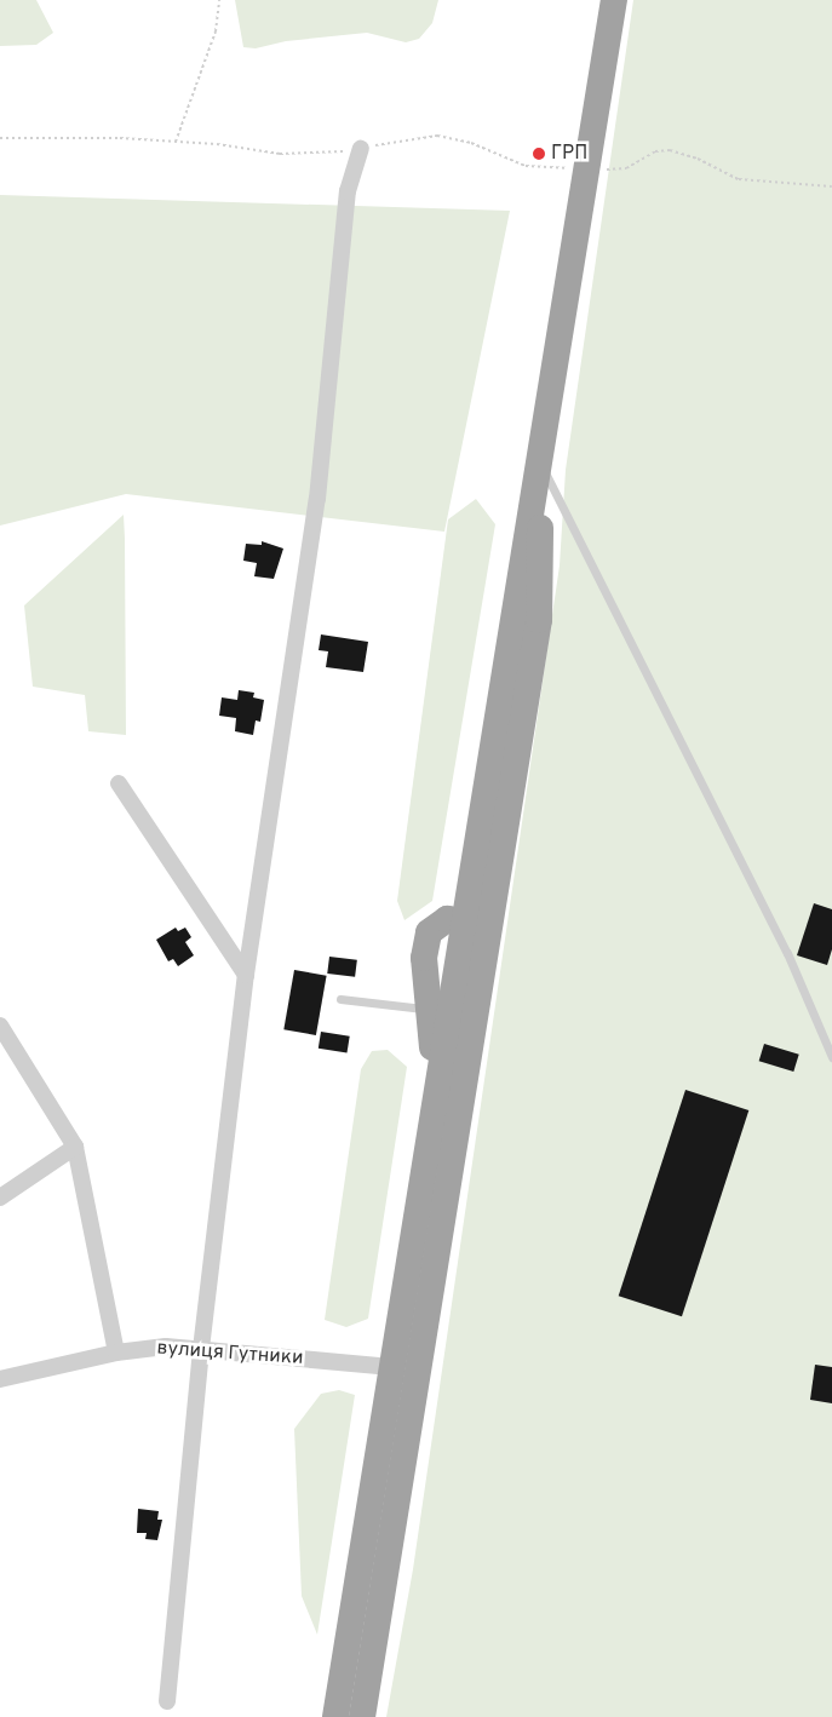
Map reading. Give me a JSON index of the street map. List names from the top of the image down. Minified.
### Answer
{"streets":{"street":["вулиця Гутники"]},"places":["ГРП"]}
